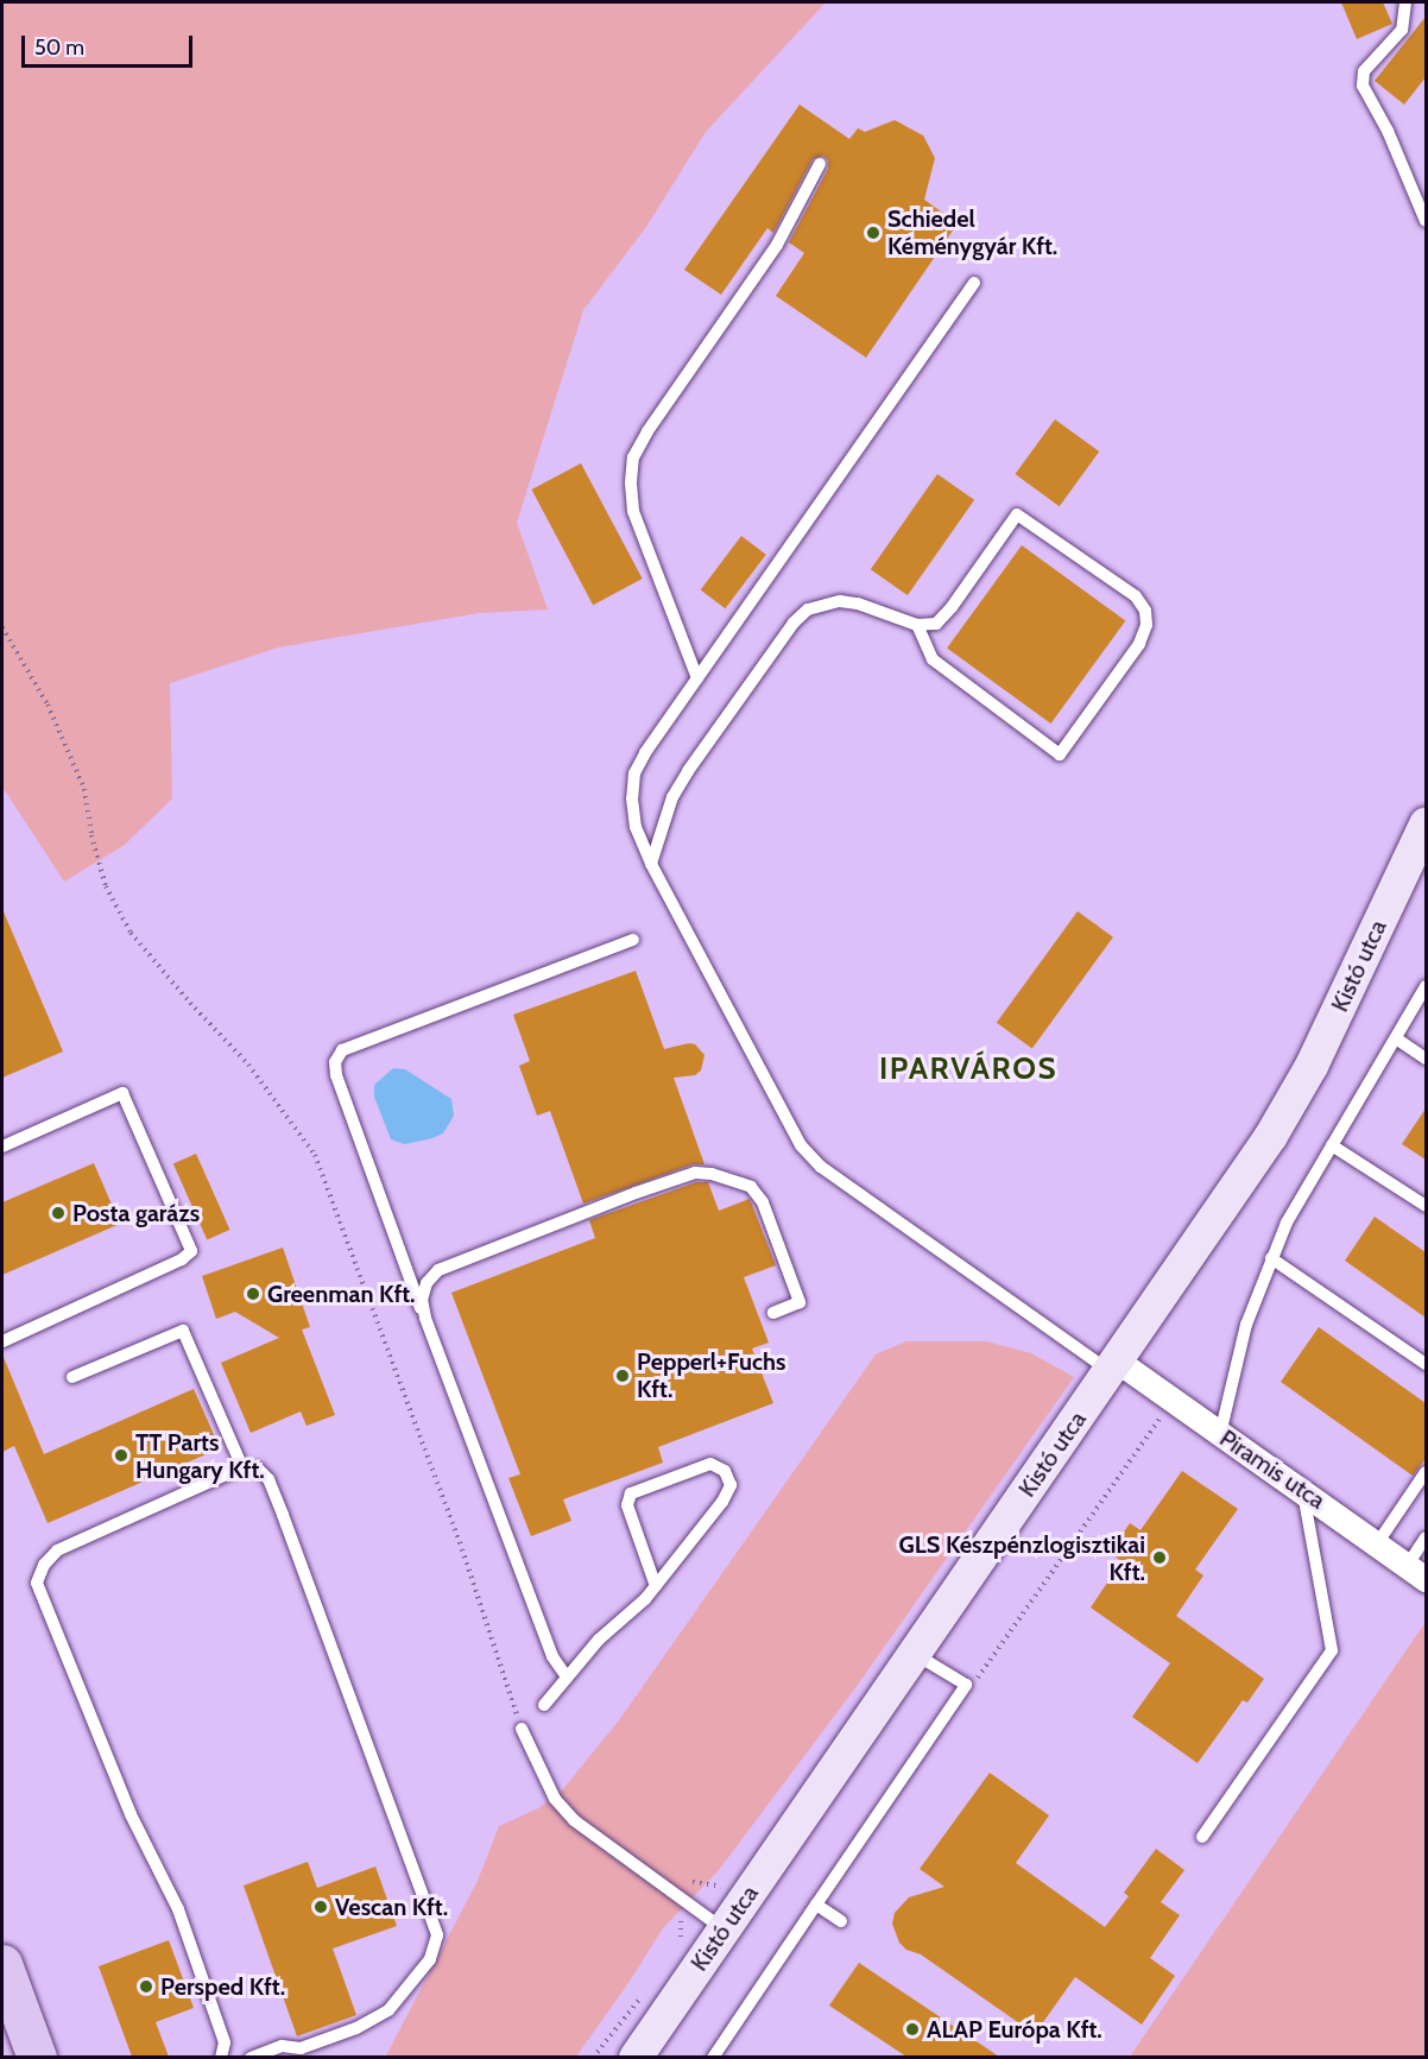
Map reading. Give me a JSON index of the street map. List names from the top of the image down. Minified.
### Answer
{"streets":{"street":["Kistó utca","Piramis utca"]},"crossings":[["Kistó utca","Piramis utca"]],"districts":["IPARVÁROS"],"places":["Schiedel Kéménygyár Kft.","Posta garázs","Greenman Kft.","Pepperl+Fuchs Kft.","TT Parts Hungary Kft.","GLS Készpénzlogisztikai Kft.","Vescan Kft.","Persped Kft.","ALAP Európa Kft."],"scale_bar":"50 m"}
